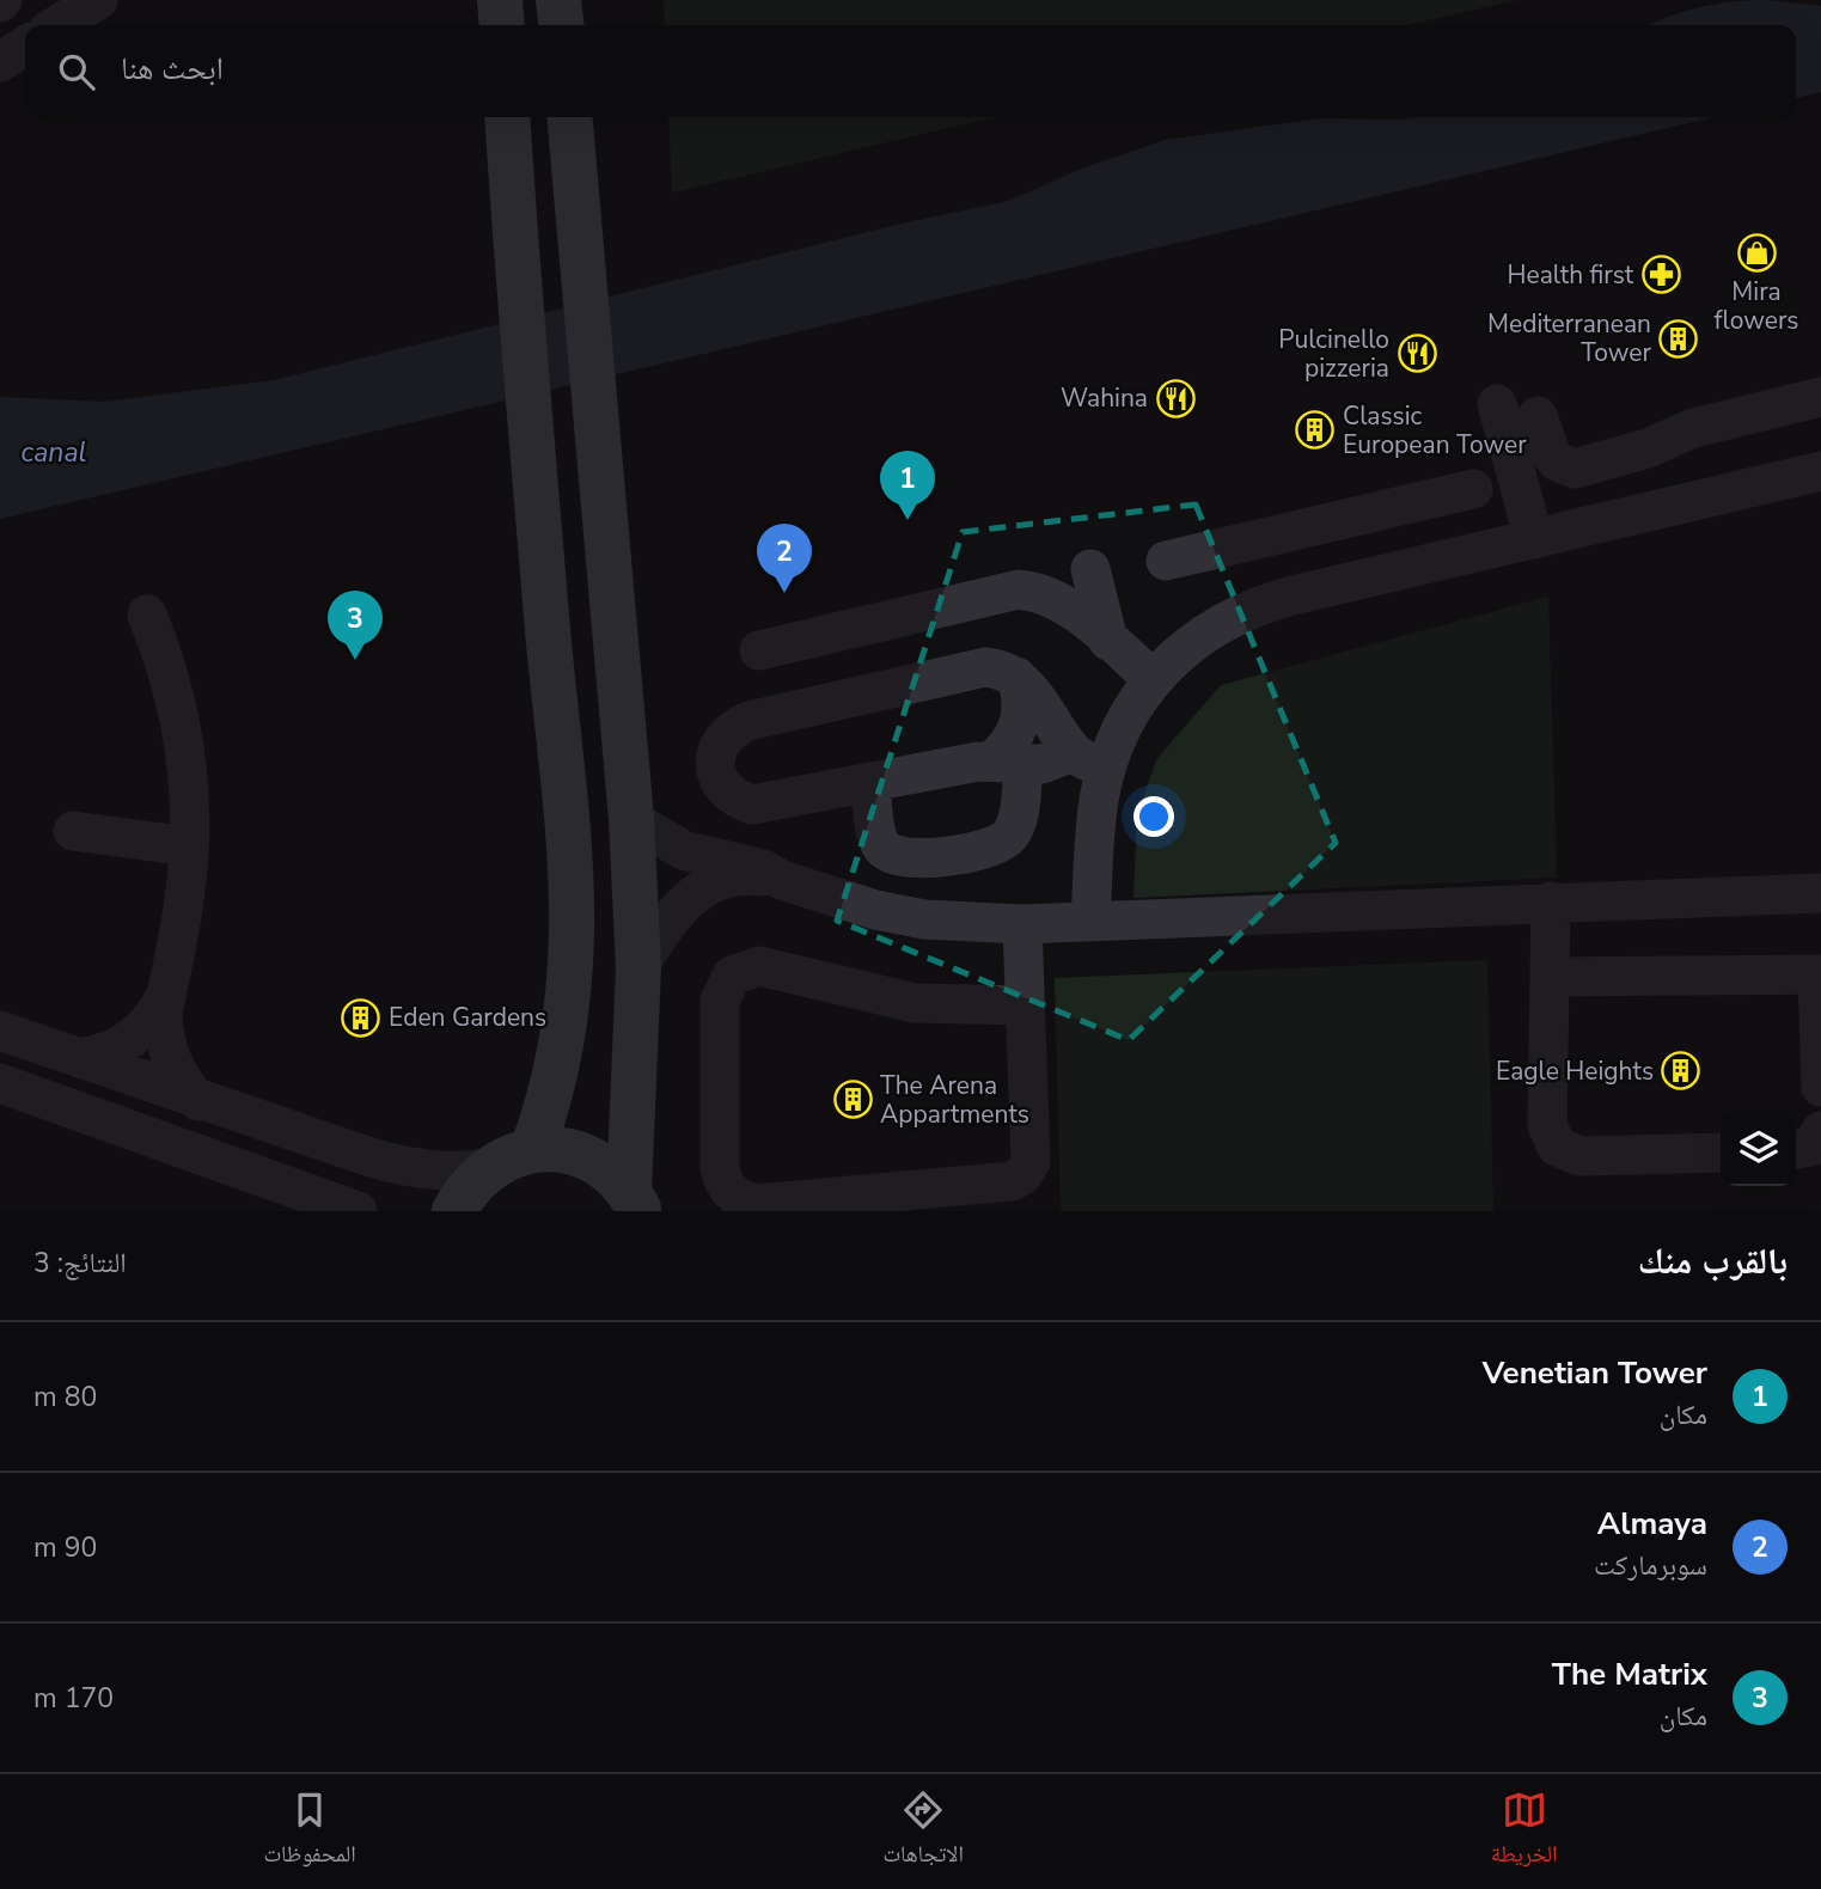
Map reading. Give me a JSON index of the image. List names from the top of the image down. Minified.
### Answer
{"water":["canal"],"places":{"shop":["Mira flowers"],"pharmacy":["Health first"],"building":["Mediterranean Tower","Classic European Tower","Eden Gardens","Eagle Heights","The Arena Appartments"],"restaurant":["Pulcinello pizzeria","Wahina"]},"page":{"search":"ابحث هنا","pins":["1","2","3"],"heading":["بالقرب منك","النتائج: 3"],"list":[{"mark":"1","name":"Venetian Tower","note":"مكان","value":"80 m"},{"mark":"2","name":"Almaya","note":"سوبرماركت","value":"90 m"},{"mark":"3","name":"The Matrix","note":"مكان","value":"170 m"}],"nav":["الخريطة","الاتجاهات","المحفوظات"]}}
